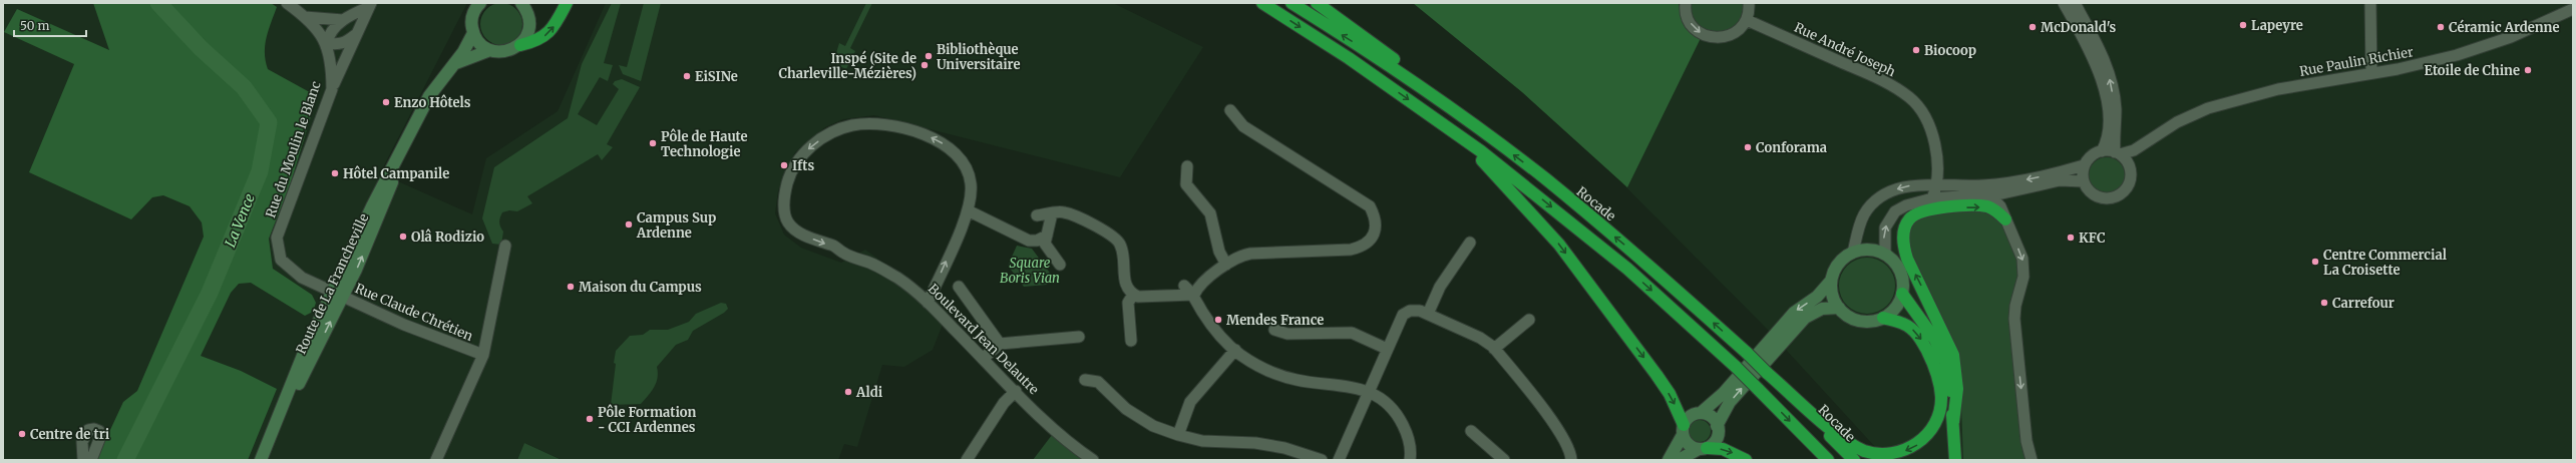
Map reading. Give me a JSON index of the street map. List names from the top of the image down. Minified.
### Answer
{"streets":{"highway":["Rocade"],"street":["Rue André Joseph","Rue Paulin Richier","Rue du Moulin le Blanc","Route de La Francheville","Rue Claude Chrétien","Boulevard Jean Delautre"]},"crossings":[["Rue du Moulin le Blanc","Route de La Francheville"],["Rue du Moulin le Blanc","Rue Claude Chrétien"],["Route de La Francheville","Rue Claude Chrétien"]],"water":["La Vence"],"parks":["Square Boris Vian"],"places":["Lapeyre","McDonald's","Céramic Ardenne","Biocoop","Bibliothèque Universitaire","Inspé (Site de Charleville-Mézières)","Etoile de Chine","EiSINe","Enzo Hôtels","Pôle de Haute Technologie","Conforama","Ifts","Hôtel Campanile","Campus Sup Ardenne","Olâ Rodizio","KFC","Centre Commercial La Croisette","Maison du Campus","Carrefour","Mendes France","Aldi","Pôle Formation - CCI Ardennes","Centre de tri"],"scale_bar":"50 m"}
